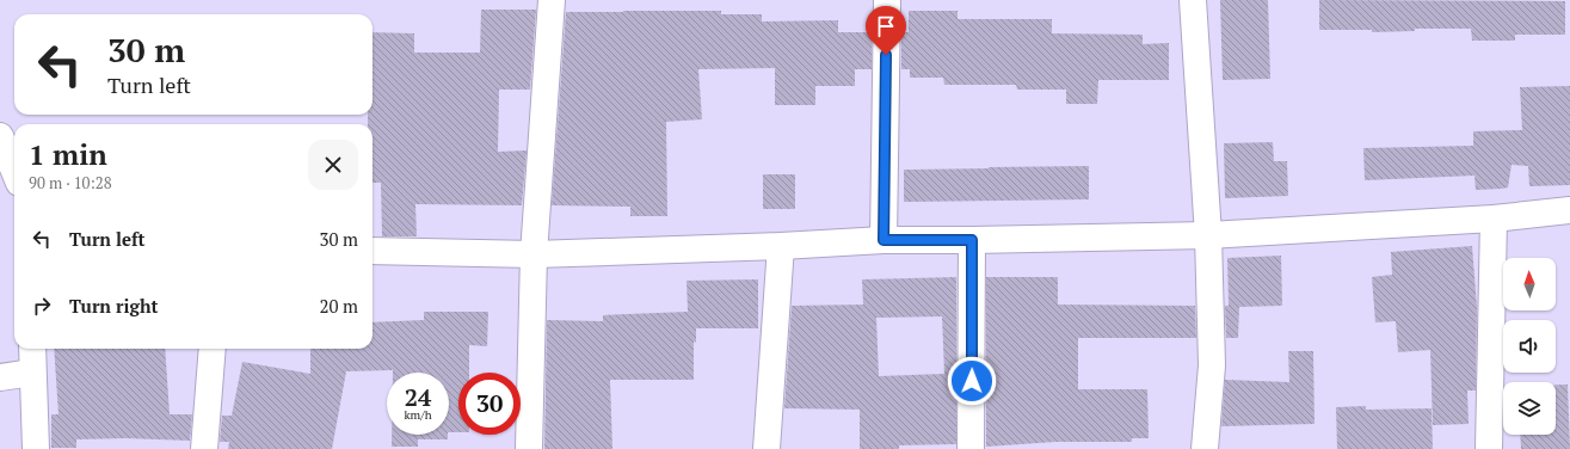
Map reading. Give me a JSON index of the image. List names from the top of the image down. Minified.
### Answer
{"north":"top","page":{"turn":["30 m","Turn left"],"heading":["1 min","90 m · 10:28"],"list":[{"name":"Turn left","value":"30 m"},{"name":"Turn right","value":"20 m"}],"speed":"24 km/h","limit":"30"}}
